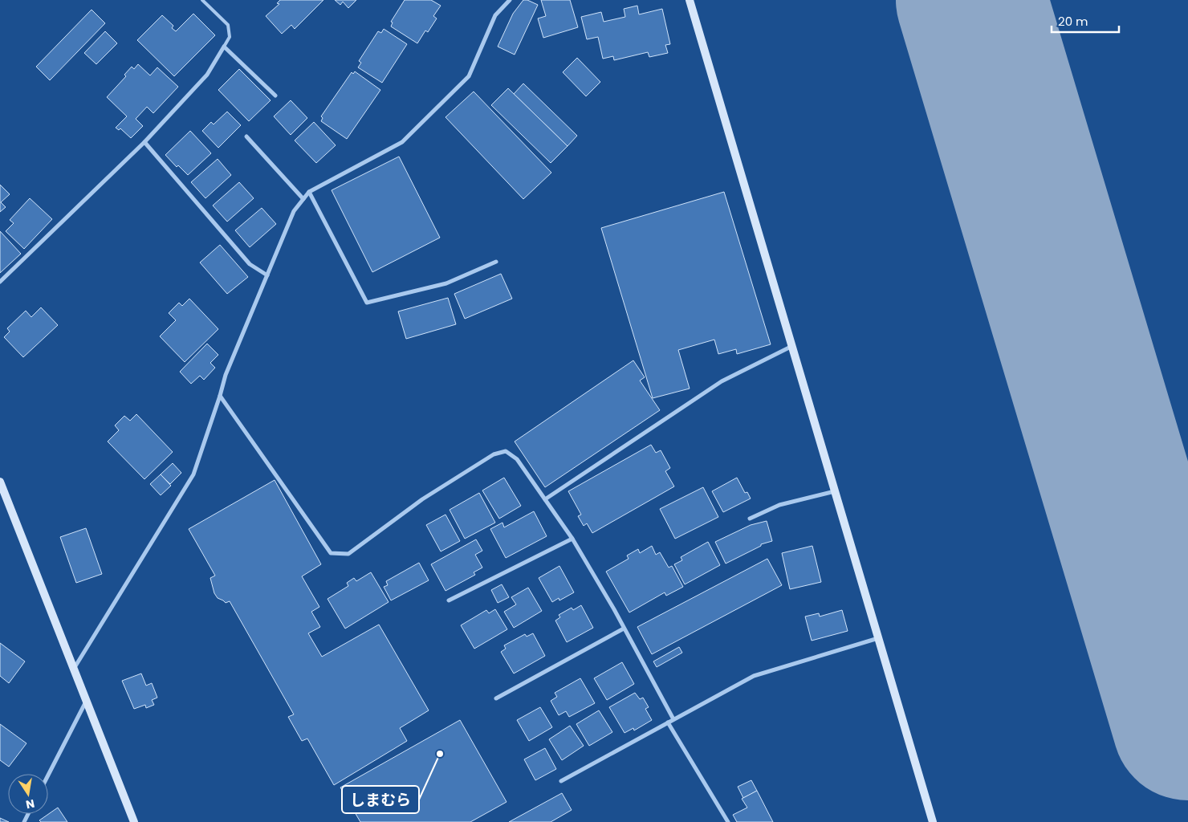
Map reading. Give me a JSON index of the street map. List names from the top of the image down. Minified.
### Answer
{"places":["しまむら"],"scale_bar":"20 m","north":"bottom"}
